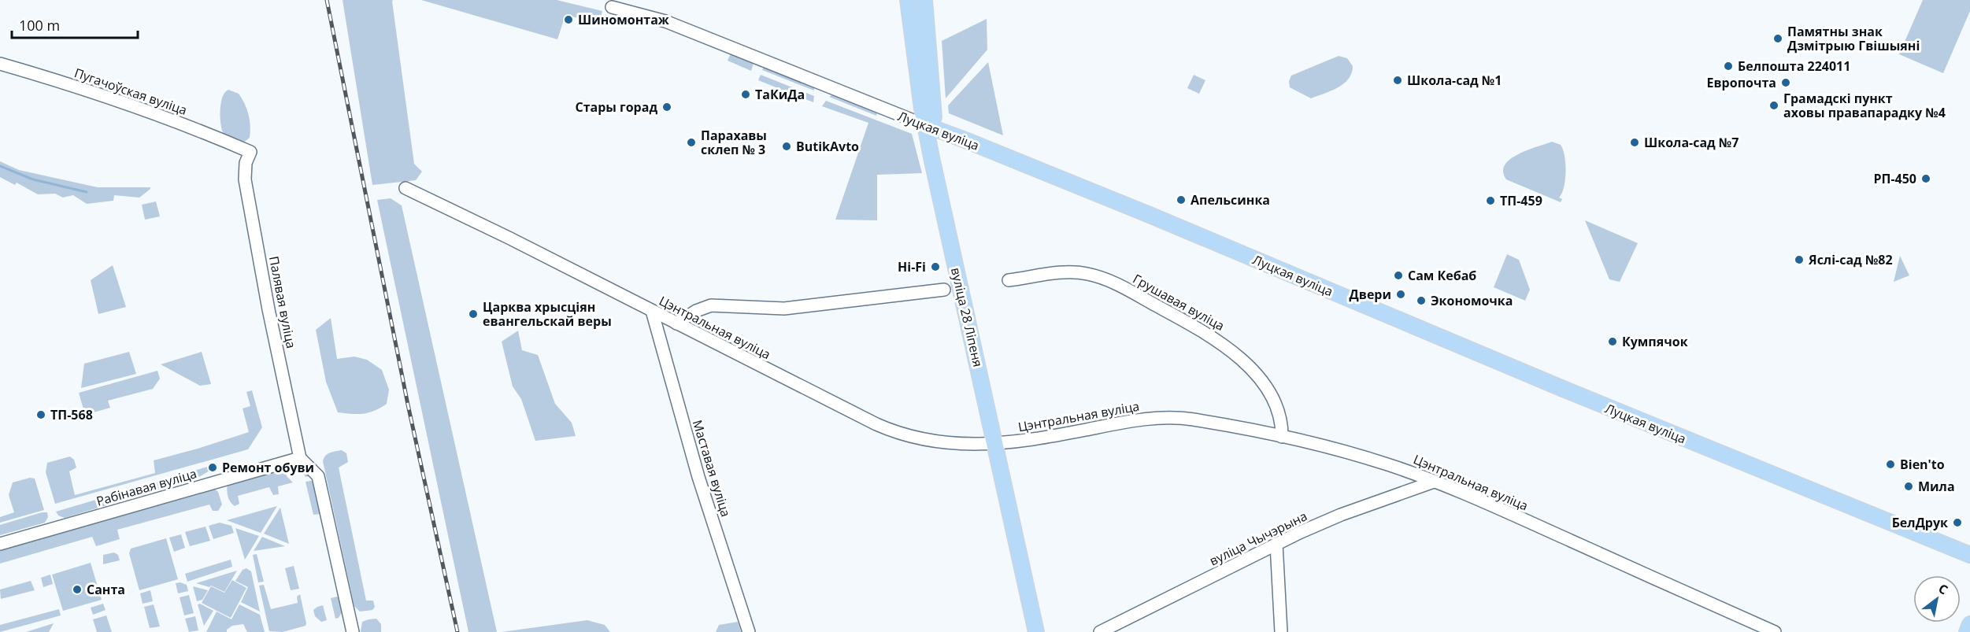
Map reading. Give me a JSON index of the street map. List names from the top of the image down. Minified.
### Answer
{"streets":{"main road":["Луцкая вуліца","вуліца 28 Ліпеня"],"street":["Пугачоўская вуліца","Палявая вуліца","Грушавая вуліца","Цэнтральная вуліца","Маставая вуліца","Рабінавая вуліца","вуліца Чычэрына"]},"crossings":[["Пугачоўская вуліца","Палявая вуліца"],["Луцкая вуліца","вуліца 28 Ліпеня"],["Палявая вуліца","Рабінавая вуліца"],["Грушавая вуліца","Цэнтральная вуліца"],["вуліца 28 Ліпеня","Цэнтральная вуліца"],["Цэнтральная вуліца","Маставая вуліца"],["Цэнтральная вуліца","вуліца Чычэрына"]],"places":["Шиномонтаж","Памятны знак Дзмітрыю Гвішыяні","Белпошта 224011","Школа-сад №1","Европочта","ТаКиДа","Грамадскі пункт аховы правапарадку №4","Стары горад","Парахавы склеп № 3","Школа-сад №7","ButikAvto","РП-450","Апельсинка","ТП-459","Яслі-сад №82","Hi-Fi","Сам Кебаб","Двери","Экономочка","Царква хрысціян евангельскай веры","Кумпячок","ТП-568","Bien'to","Ремонт обуви","Мила","БелДрук","Санта"],"scale_bar":"100 m","north":"top right"}
